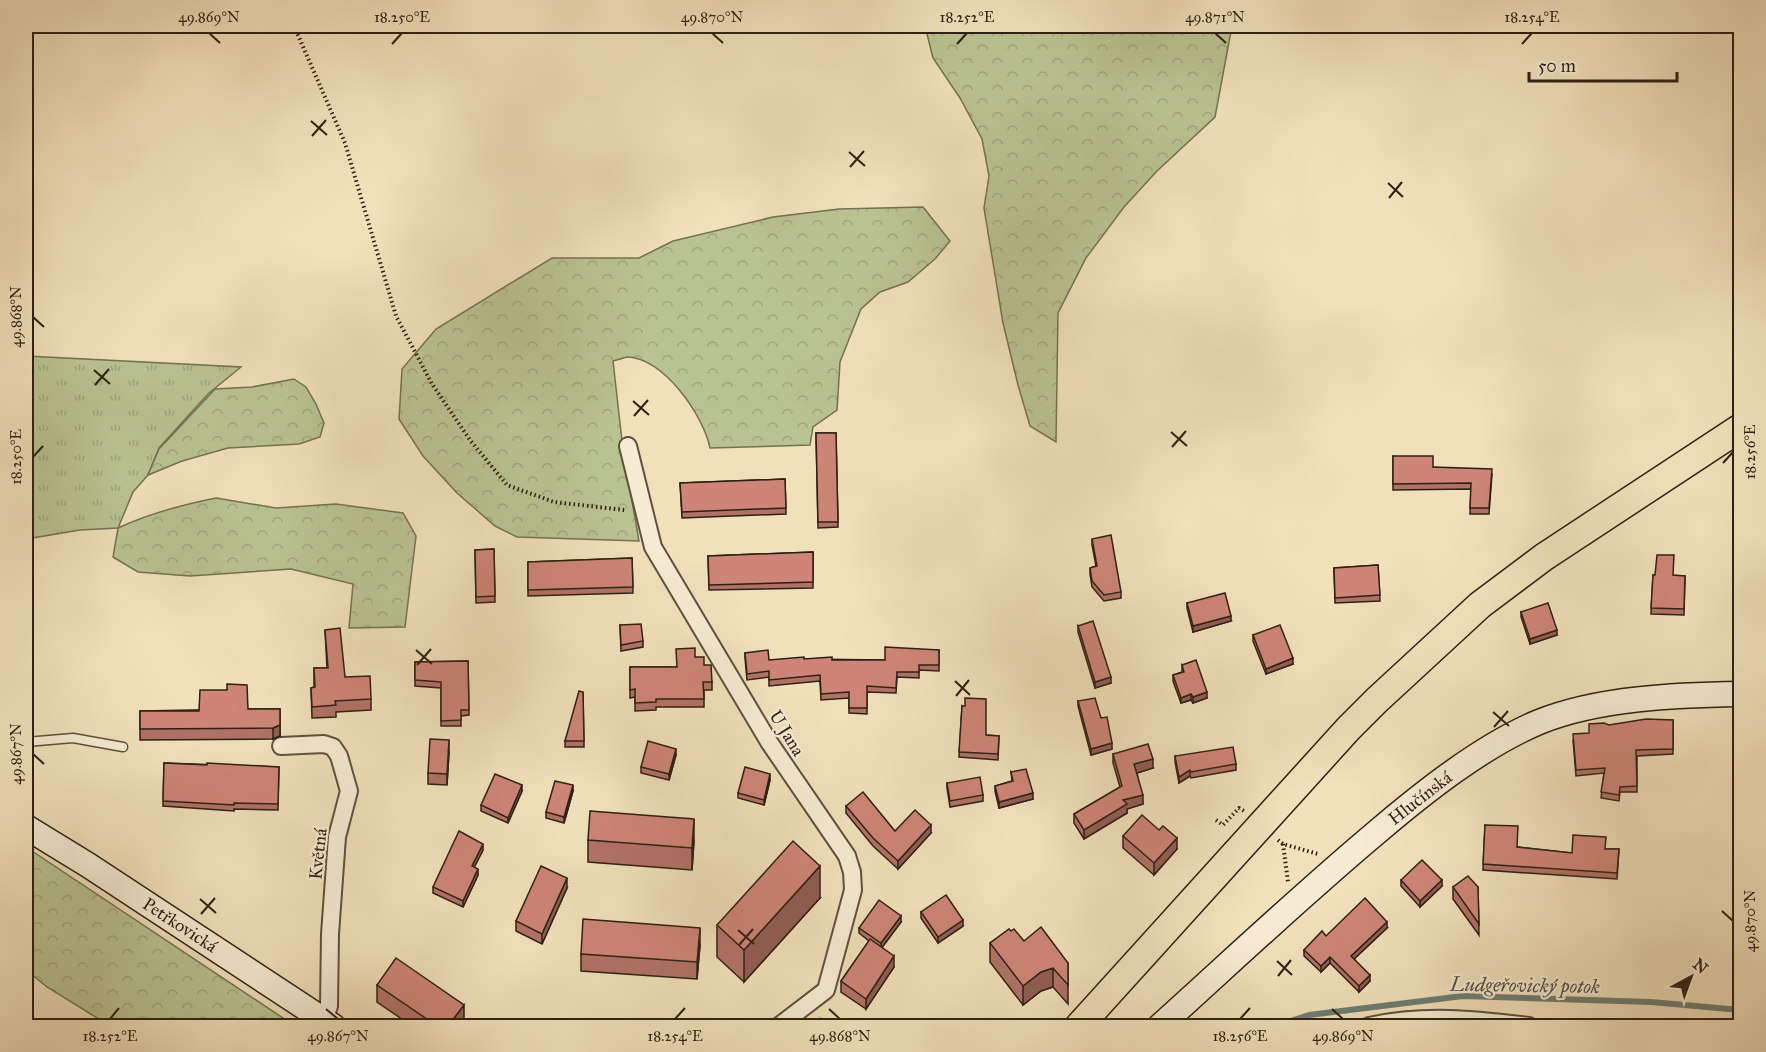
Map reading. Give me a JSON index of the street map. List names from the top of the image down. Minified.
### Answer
{"streets":{"street":["U Jana","Hlučínská","Květná","Petřkovická"]},"crossings":[["Květná","Petřkovická"]],"water":["Ludgeřovický potok"],"scale_bar":"50 m","north":"top right","coordinates":["49.869°N","18.250°E","49.870°N","18.252°E","49.871°N","18.254°E","49.868°N","18.256°E","49.867°N"]}
